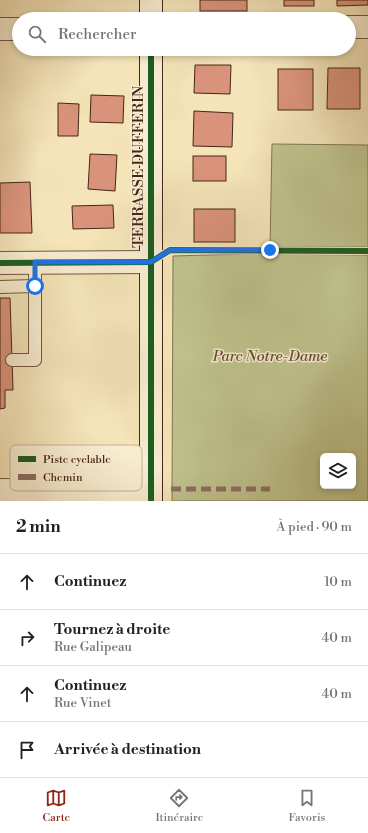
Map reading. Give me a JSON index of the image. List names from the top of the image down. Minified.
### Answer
{"streets":{"street":["TERRASSE DUFFERIN"]},"parks":["Parc Notre-Dame"],"legend":["Piste cyclable","Chemin"],"page":{"search":"Rechercher","heading":["2 min","À pied · 90 m"],"list":[["Continuez","10 m"],["Tournez à droite","Rue Galipeau","40 m"],["Continuez","Rue Vinet","40 m"],"Arrivée à destination"],"nav":["Carte","Itinéraire","Favoris"]}}
